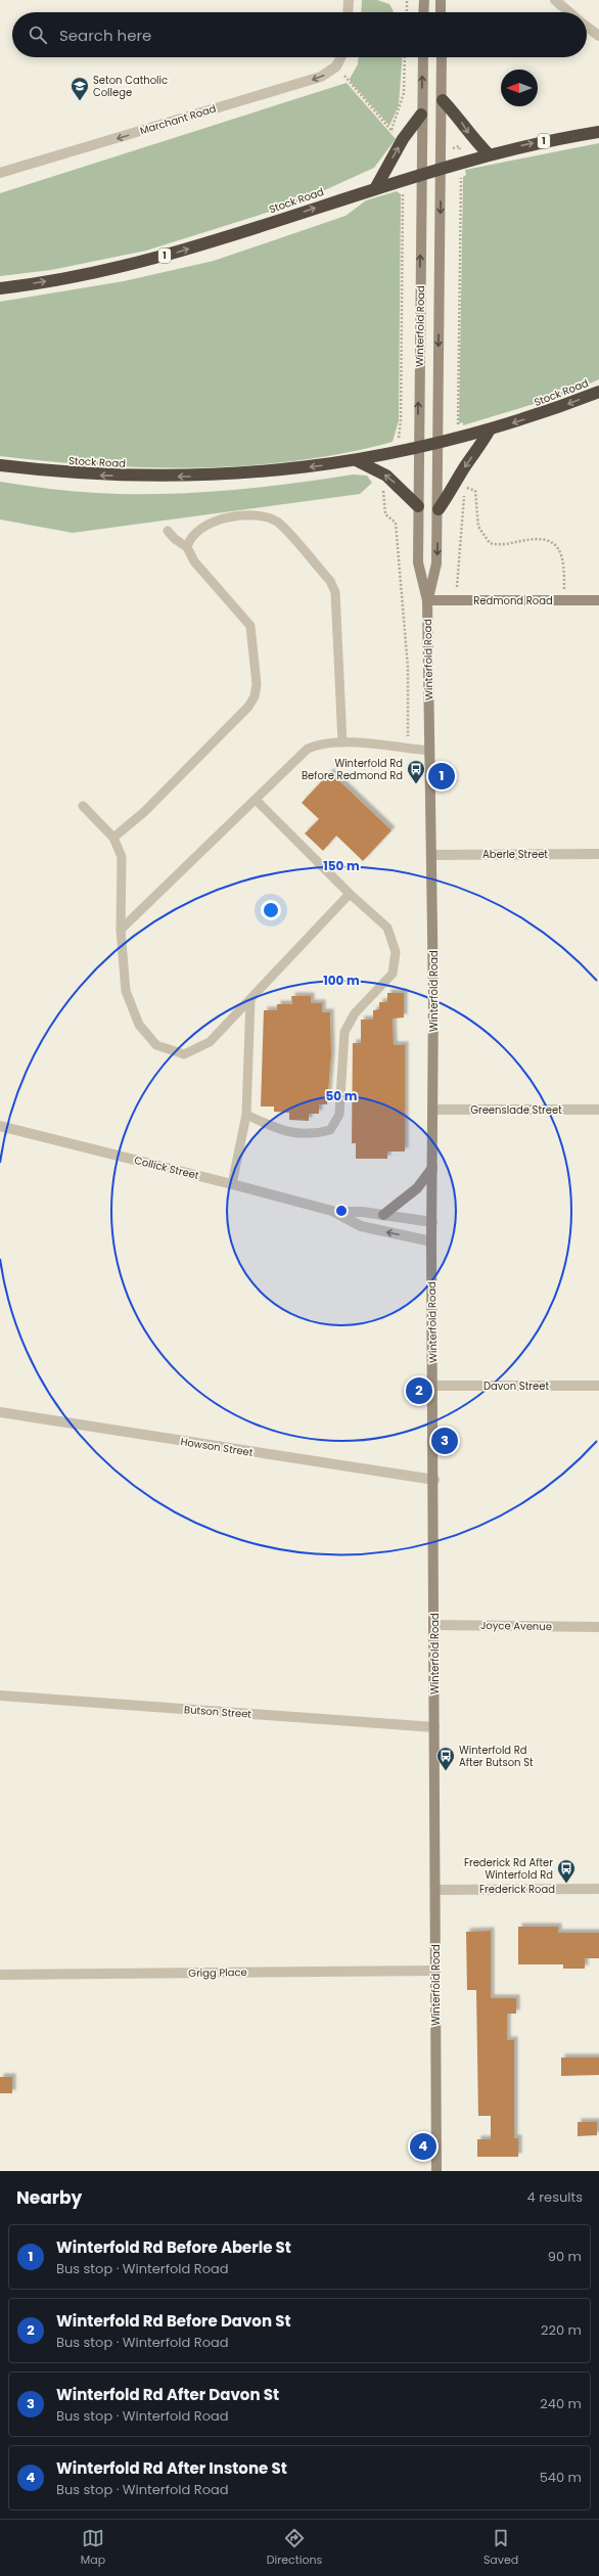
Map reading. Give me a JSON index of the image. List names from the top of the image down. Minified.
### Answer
{"streets":{"highway":["1","Stock Road"],"main road":["Winterfold Road","Redmond Road"],"street":["Marchant Road","Aberle Street","Greenslade Street","Collick Street","Davon Street","Howson Street","Joyce Avenue","Butson Street","Frederick Road","Grigg Place"]},"crossings":[["Stock Road","Winterfold Road"],["Winterfold Road","Redmond Road"],["Winterfold Road","Aberle Street"],["Winterfold Road","Greenslade Street"],["Winterfold Road","Collick Street"],["Winterfold Road","Davon Street"],["Winterfold Road","Howson Street"],["Winterfold Road","Joyce Avenue"],["Winterfold Road","Butson Street"],["Winterfold Road","Frederick Road"],["Winterfold Road","Grigg Place"]],"one_way":["Marchant Road"],"places":{"school or university":["Seton Catholic College"],"bus stop":["Winterfold Rd Before Redmond Rd","Winterfold Rd After Butson St","Frederick Rd After Winterfold Rd"]},"north":"left","page":{"search":"Search here","pins":["1","2","3","4"],"heading":["Nearby","4 results"],"list":[{"mark":"1","name":"Winterfold Rd Before Aberle St","note":"Bus stop · Winterfold Road","value":"90 m"},{"mark":"2","name":"Winterfold Rd Before Davon St","note":"Bus stop · Winterfold Road","value":"220 m"},{"mark":"3","name":"Winterfold Rd After Davon St","note":"Bus stop · Winterfold Road","value":"240 m"},{"mark":"4","name":"Winterfold Rd After Instone St","note":"Bus stop · Winterfold Road","value":"540 m"}],"nav":["Map","Directions","Saved"]},"rings":["150 m","100 m","50 m"]}
